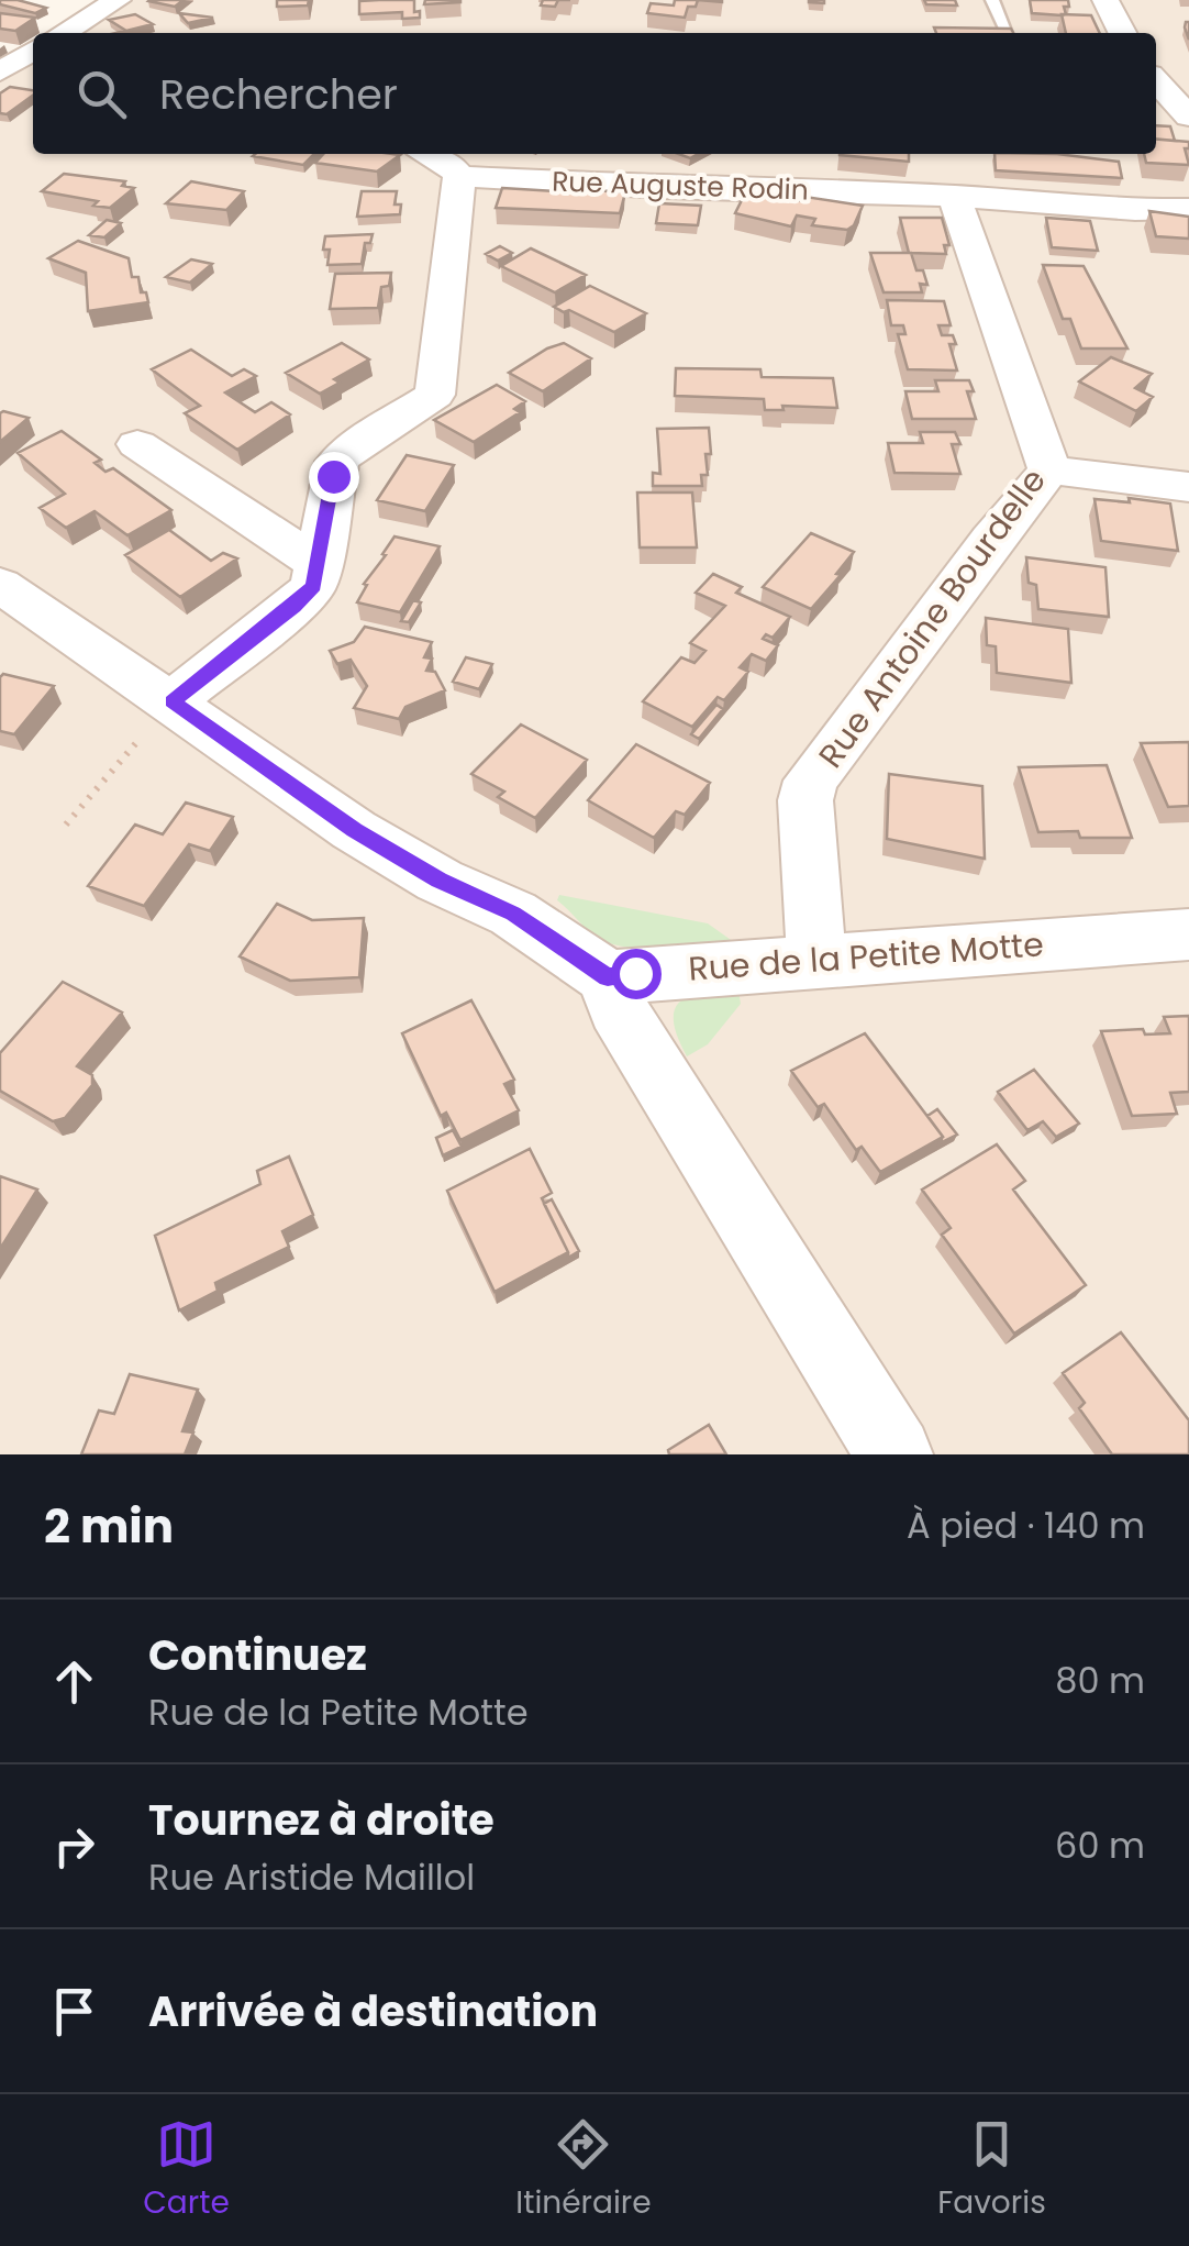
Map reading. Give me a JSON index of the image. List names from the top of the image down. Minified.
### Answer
{"streets":{"street":["Rue Auguste Rodin","Rue Antoine Bourdelle","Rue de la Petite Motte"]},"crossings":[["Rue Auguste Rodin","Rue Antoine Bourdelle"],["Rue Antoine Bourdelle","Rue de la Petite Motte"]],"page":{"search":"Rechercher","heading":["2 min","À pied · 140 m"],"list":[["Continuez","Rue de la Petite Motte","80 m"],["Tournez à droite","Rue Aristide Maillol","60 m"],"Arrivée à destination"],"nav":["Carte","Itinéraire","Favoris"]}}
